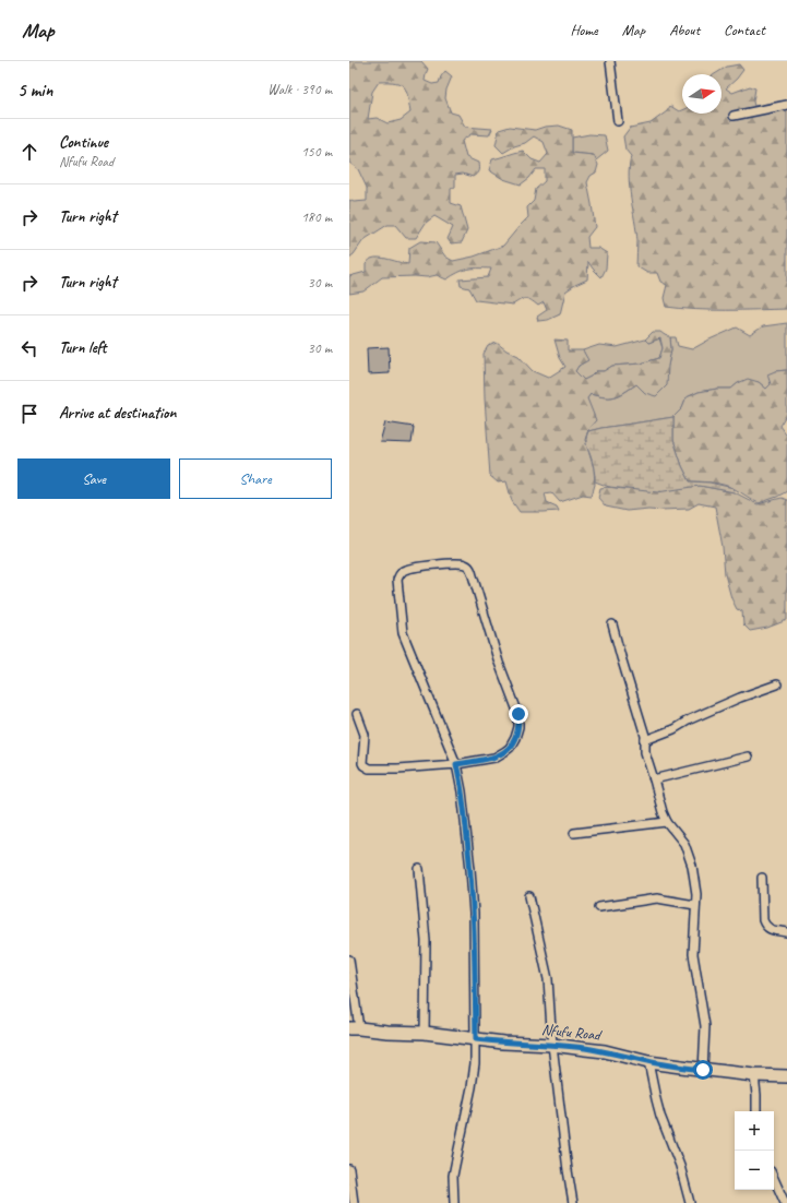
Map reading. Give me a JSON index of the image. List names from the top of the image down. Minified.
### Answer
{"streets":{"street":["Nfufu Road"]},"north":"right","page":{"header":"Map","nav":["Home","Map","About","Contact"],"heading":["5 min","Walk · 390 m"],"list":[["Continue","Nfufu Road","150 m"],["Turn right","180 m"],["Turn right","30 m"],["Turn left","30 m"],"Arrive at destination"],"buttons":["Save","Share"],"map_buttons":["+","−"]}}
